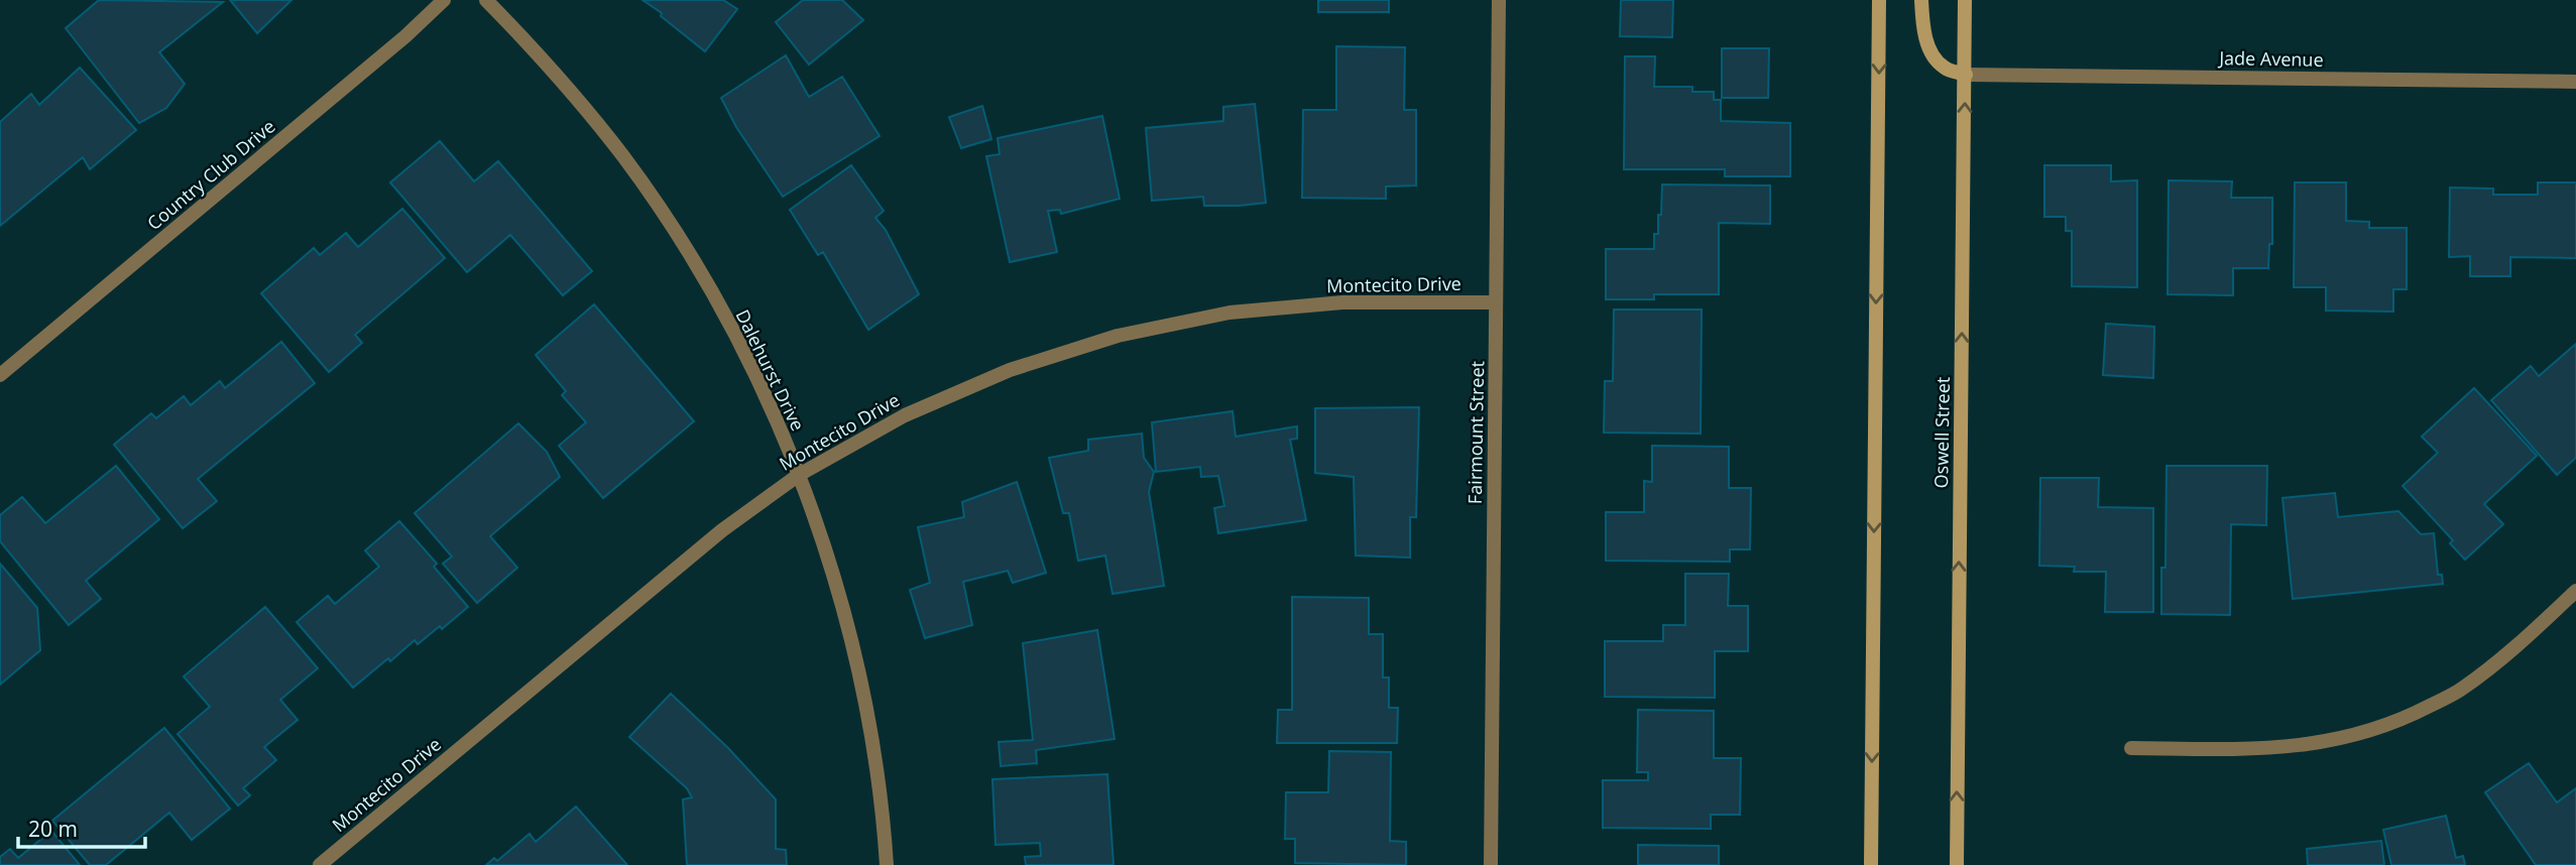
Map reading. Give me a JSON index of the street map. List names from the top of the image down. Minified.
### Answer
{"streets":{"main road":["Oswell Street"],"street":["Jade Avenue","Country Club Drive","Montecito Drive","Dalehurst Drive","Fairmount Street"]},"crossings":[["Jade Avenue","Oswell Street"],["Montecito Drive","Dalehurst Drive"],["Montecito Drive","Fairmount Street"]],"scale_bar":"20 m"}
